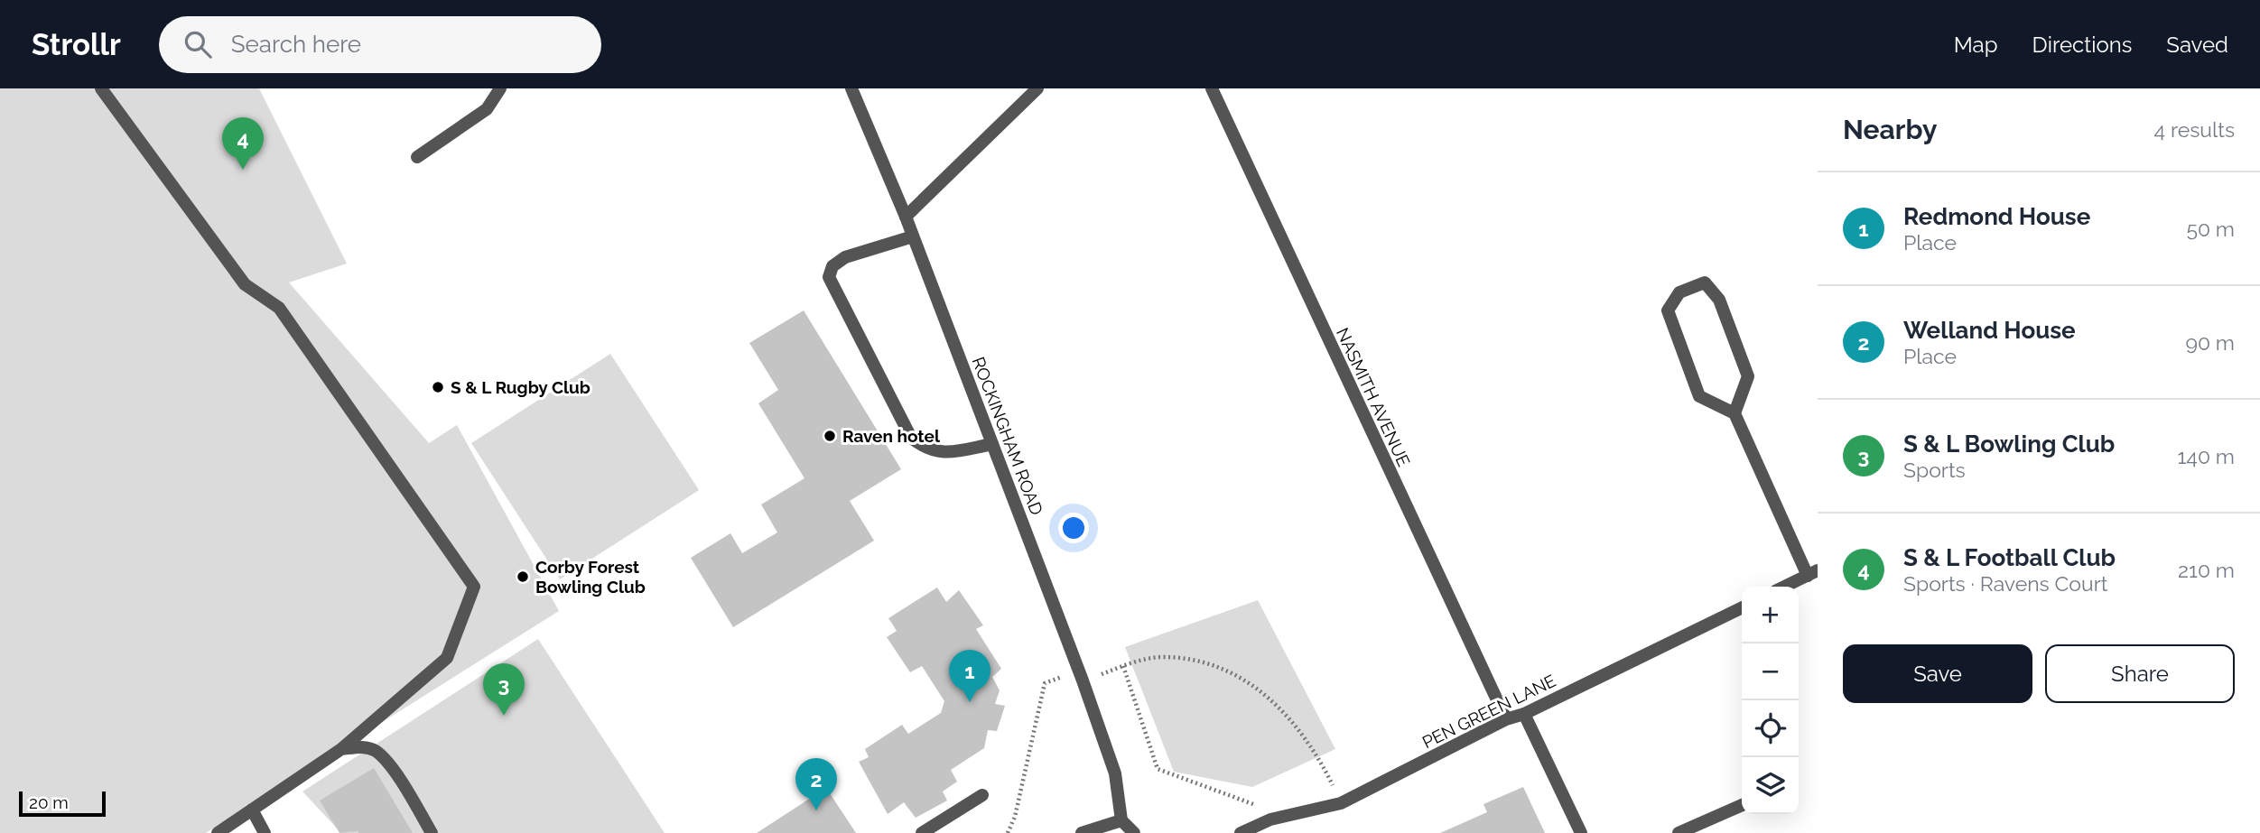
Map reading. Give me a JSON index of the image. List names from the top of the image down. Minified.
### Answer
{"streets":{"street":["NASMITH AVENUE","ROCKINGHAM ROAD","PEN GREEN LANE"]},"crossings":[["NASMITH AVENUE","PEN GREEN LANE"]],"places":["S & L Rugby Club","Raven hotel","Corby Forest Bowling Club"],"scale_bar":"20 m","page":{"header":"Strollr","search":"Search here","nav":["Map","Directions","Saved"],"heading":["Nearby","4 results"],"pins":["4","1","3","2"],"list":[{"mark":"1","name":"Redmond House","note":"Place","value":"50 m"},{"mark":"2","name":"Welland House","note":"Place","value":"90 m"},{"mark":"3","name":"S & L Bowling Club","note":"Sports","value":"140 m"},{"mark":"4","name":"S & L Football Club","note":"Sports · Ravens Court","value":"210 m"}],"map_buttons":["+","−"],"buttons":["Save","Share"],"scale":"20 m"}}
